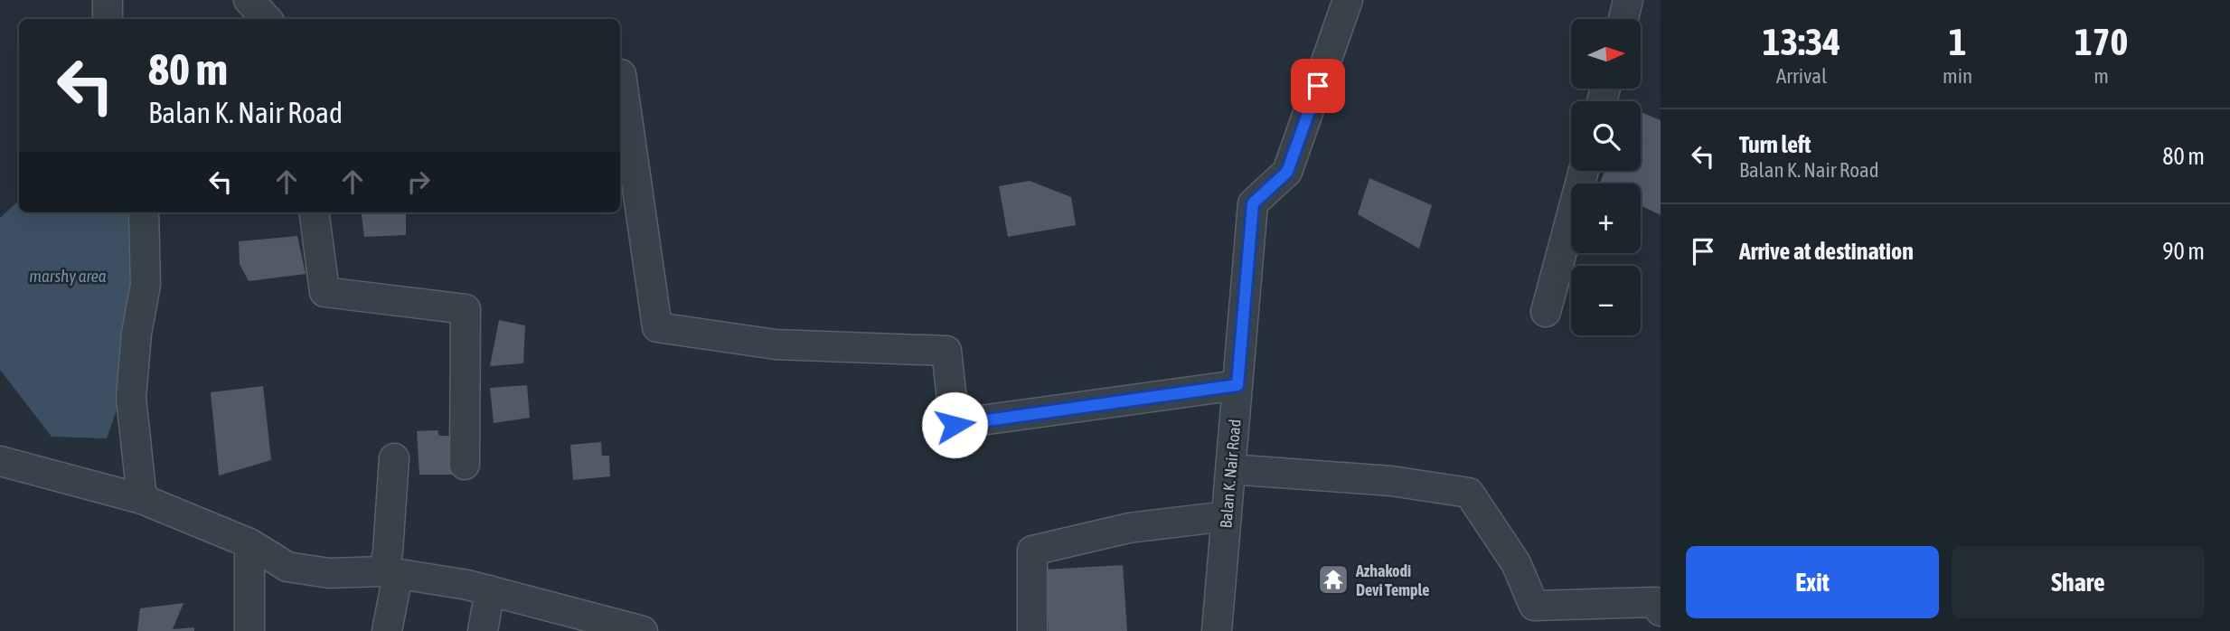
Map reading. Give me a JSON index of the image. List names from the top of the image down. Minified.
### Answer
{"streets":{"street":["Balan K. Nair Road"]},"water":["marshy area"],"places":{"temple":["Azhakodi Devi Temple"]},"north":"right","page":{"eta":["13:34","Arrival","1","min","170","m"],"map_buttons":["+","−"],"turn":["80 m","Balan K. Nair Road"],"list":[{"name":"Turn left","note":"Balan K. Nair Road","value":"80 m"},{"name":"Arrive at destination","value":"90 m"}],"buttons":["Exit","Share"]}}
